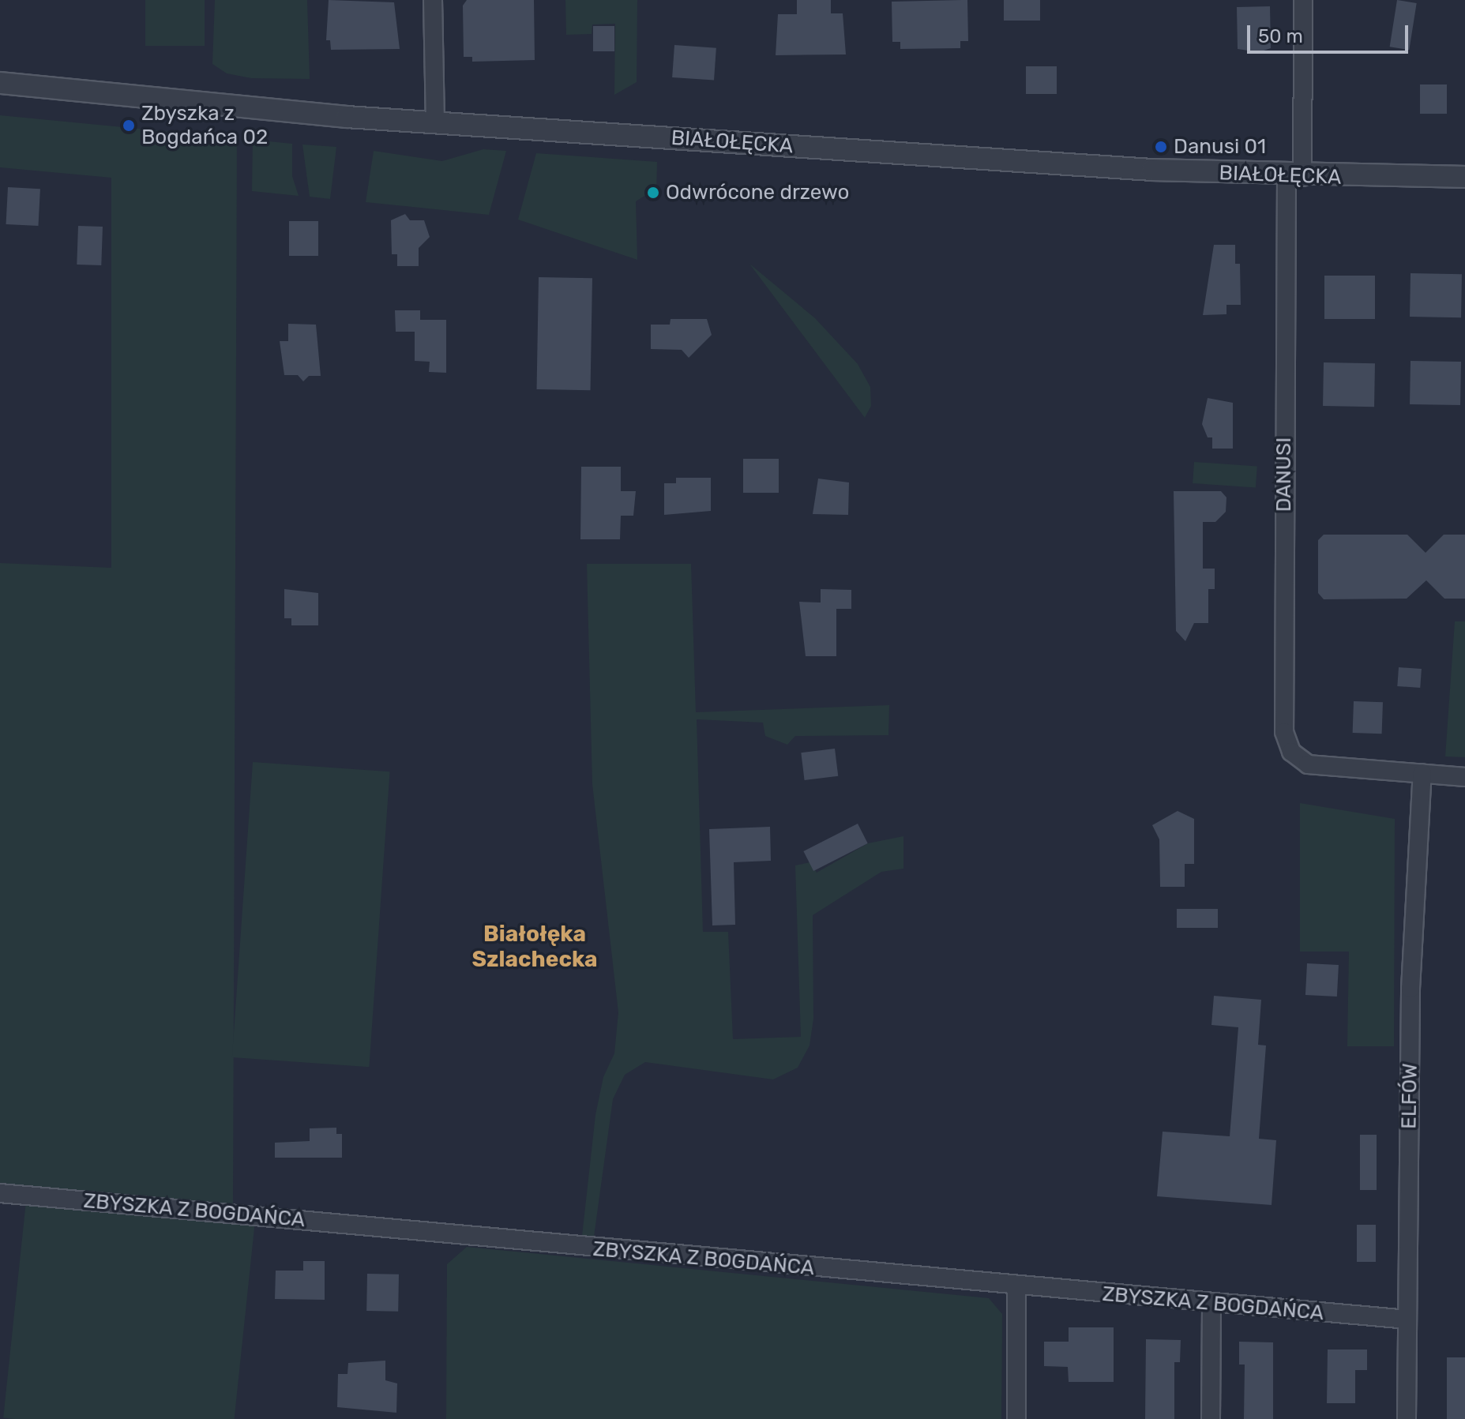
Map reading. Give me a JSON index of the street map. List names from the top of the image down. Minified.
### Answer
{"streets":{"street":["BIAŁOŁĘCKA","DANUSI","ELFÓW","ZBYSZKA Z BOGDAŃCA"]},"crossings":[["BIAŁOŁĘCKA","DANUSI"],["DANUSI","ELFÓW"],["ELFÓW","ZBYSZKA Z BOGDAŃCA"]],"districts":["Białołęka Szlachecka"],"places":["Zbyszka z Bogdańca 02","Danusi 01","Odwrócone drzewo"],"scale_bar":"50 m"}
